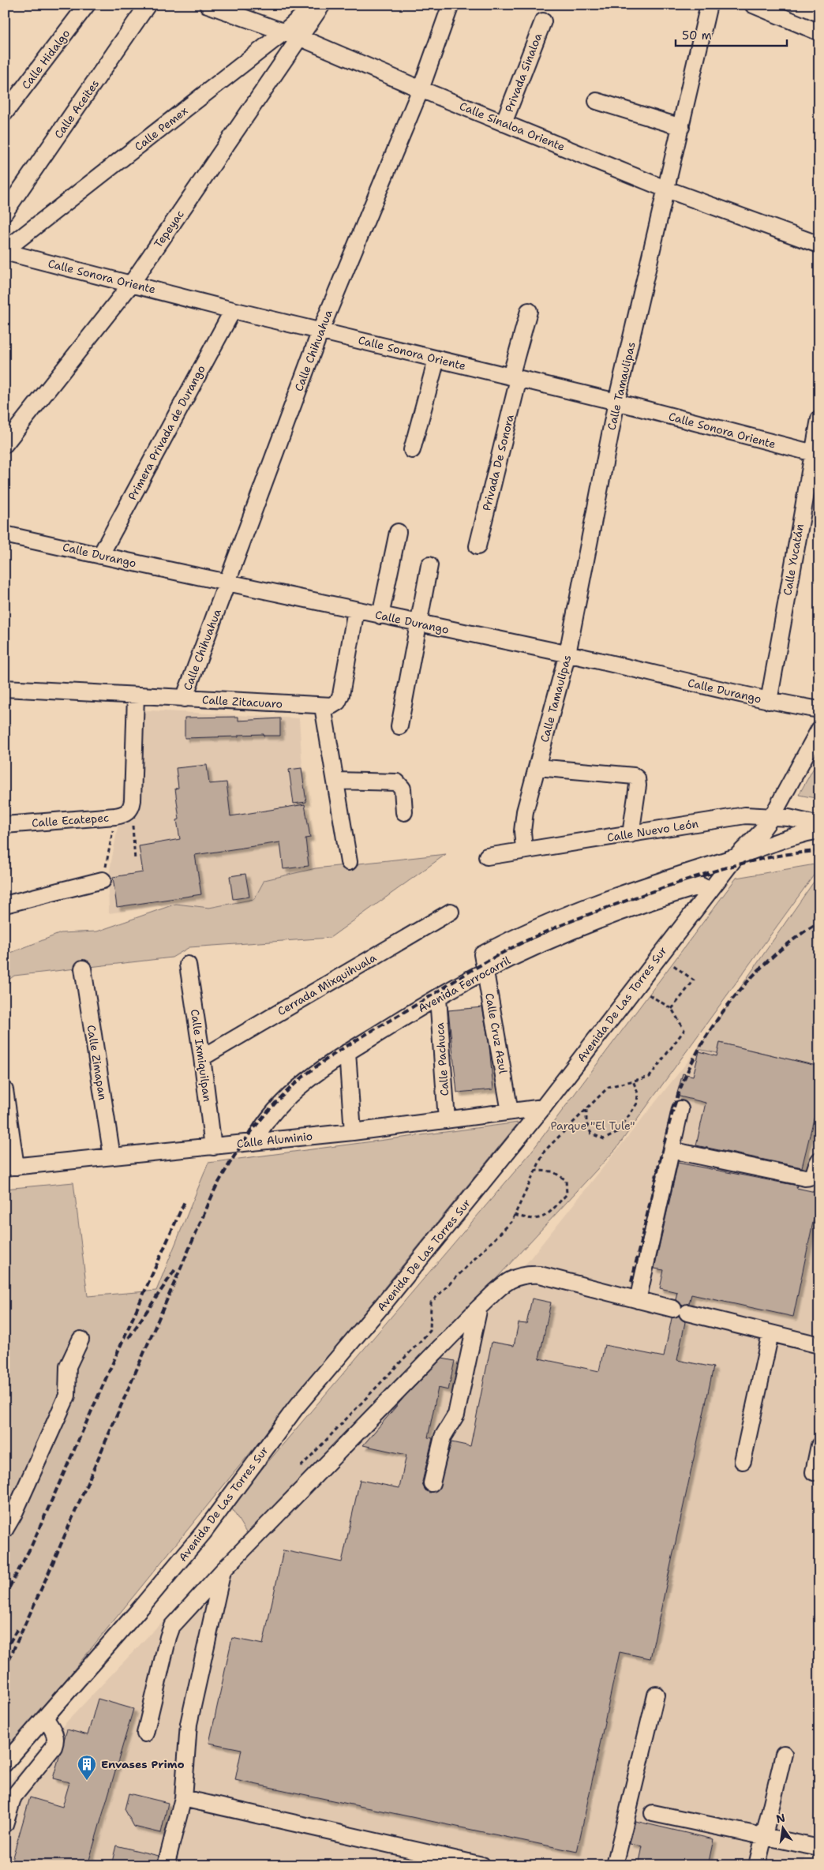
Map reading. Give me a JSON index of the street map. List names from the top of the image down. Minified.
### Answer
{"streets":{"street":["Calle Hidalgo","Privada Sinaloa","Calle Aceites","Calle Sinaloa Oriente","Calle Pemex","Tepeyac","Calle Sonora Oriente","Calle Chihuahua","Calle Tamaulipas","Primera Privada de Durango","Privada De Sonora","Calle Durango","Calle Yucatán","Calle Zitacuaro","Calle Ecatepec","Calle Nuevo León","Cerrada Mixquihuala","Avenida Ferrocarril","Avenida De Las Torres Sur","Calle Cruz Azul","Calle Ixmiquilpan","Calle Pachuca","Calle Zimapan","Calle Aluminio"]},"crossings":[["Privada Sinaloa","Calle Sinaloa Oriente"],["Calle Sinaloa Oriente","Calle Pemex"],["Calle Sinaloa Oriente","Tepeyac"],["Calle Sinaloa Oriente","Calle Chihuahua"],["Calle Sinaloa Oriente","Calle Tamaulipas"],["Calle Pemex","Calle Sonora Oriente"],["Tepeyac","Calle Sonora Oriente"],["Calle Sonora Oriente","Calle Chihuahua"],["Calle Sonora Oriente","Calle Tamaulipas"],["Calle Sonora Oriente","Primera Privada de Durango"],["Calle Sonora Oriente","Privada De Sonora"],["Calle Sonora Oriente","Calle Yucatán"],["Calle Chihuahua","Calle Durango"],["Calle Chihuahua","Calle Zitacuaro"],["Calle Tamaulipas","Calle Durango"],["Calle Tamaulipas","Calle Nuevo León"],["Primera Privada de Durango","Calle Durango"],["Calle Durango","Calle Yucatán"],["Calle Durango","Calle Zitacuaro"],["Calle Nuevo León","Avenida De Las Torres Sur"],["Cerrada Mixquihuala","Calle Ixmiquilpan"],["Avenida Ferrocarril","Avenida De Las Torres Sur"],["Avenida Ferrocarril","Calle Cruz Azul"],["Avenida Ferrocarril","Calle Pachuca"],["Avenida Ferrocarril","Calle Aluminio"],["Avenida De Las Torres Sur","Calle Aluminio"],["Calle Cruz Azul","Calle Aluminio"],["Calle Ixmiquilpan","Calle Aluminio"],["Calle Pachuca","Calle Aluminio"],["Calle Zimapan","Calle Aluminio"]],"parks":["Parque \"El Tule\""],"places":{"building":["Envases Primo"]},"scale_bar":"50 m","north":"top"}
